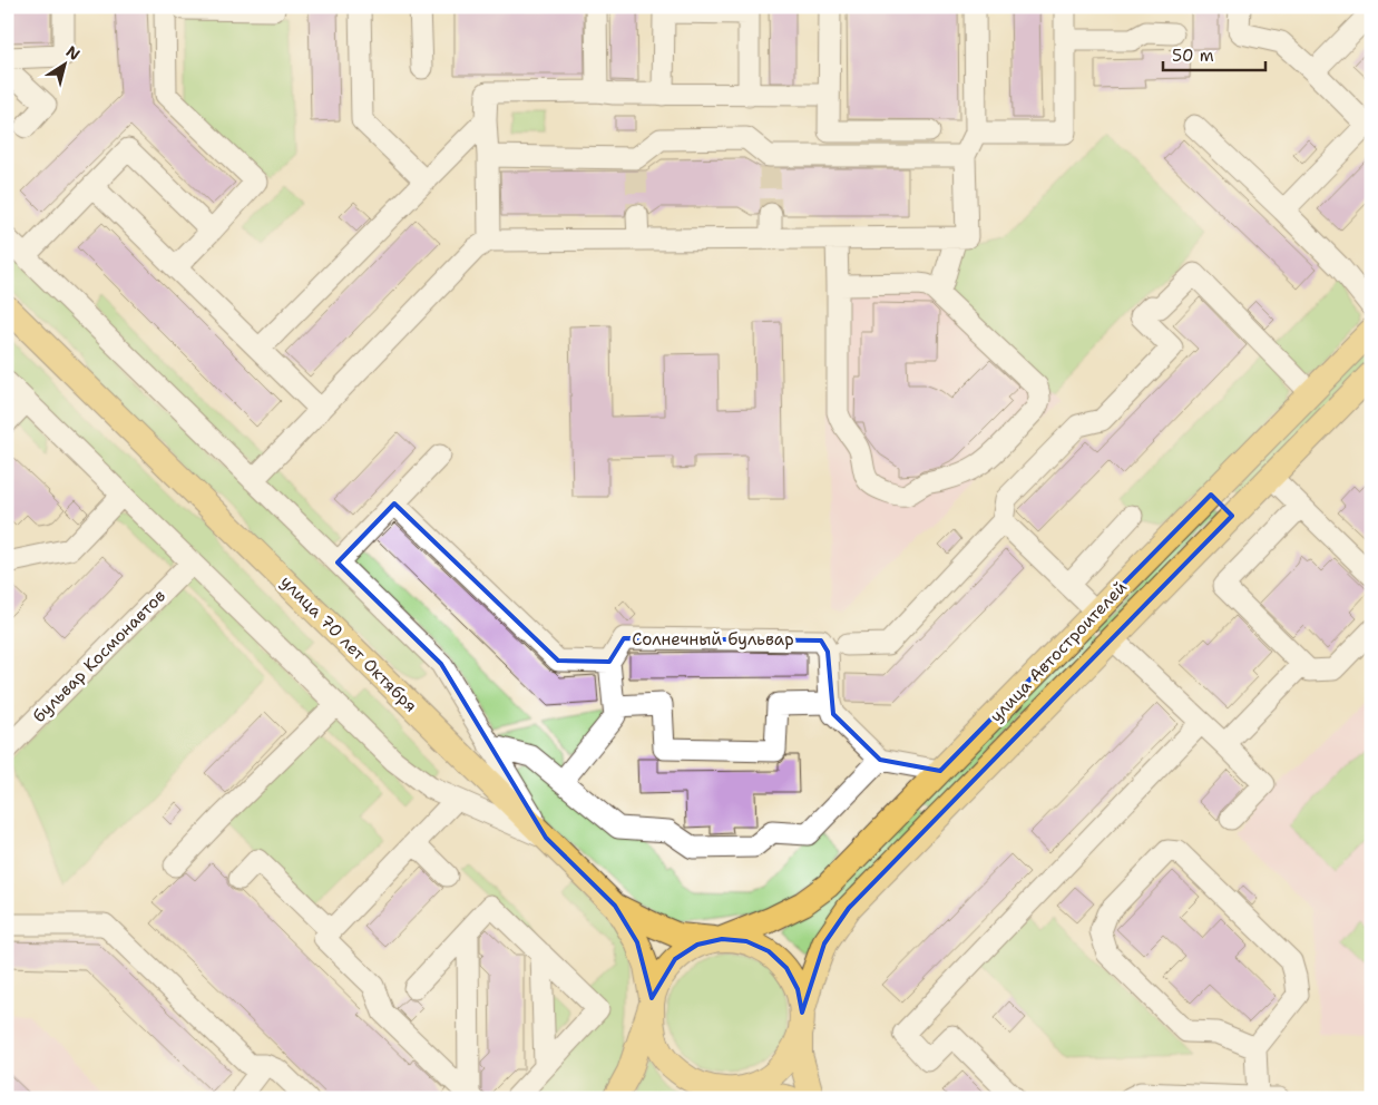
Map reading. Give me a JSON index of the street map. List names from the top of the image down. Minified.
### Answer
{"streets":{"main road":["улица 70 лет Октября","улица Автостроителей"],"street":["Солнечный бульвар","бульвар Космонавтов"]},"crossings":[["улица 70 лет Октября","улица Автостроителей"]],"scale_bar":"50 m","north":"top right"}
